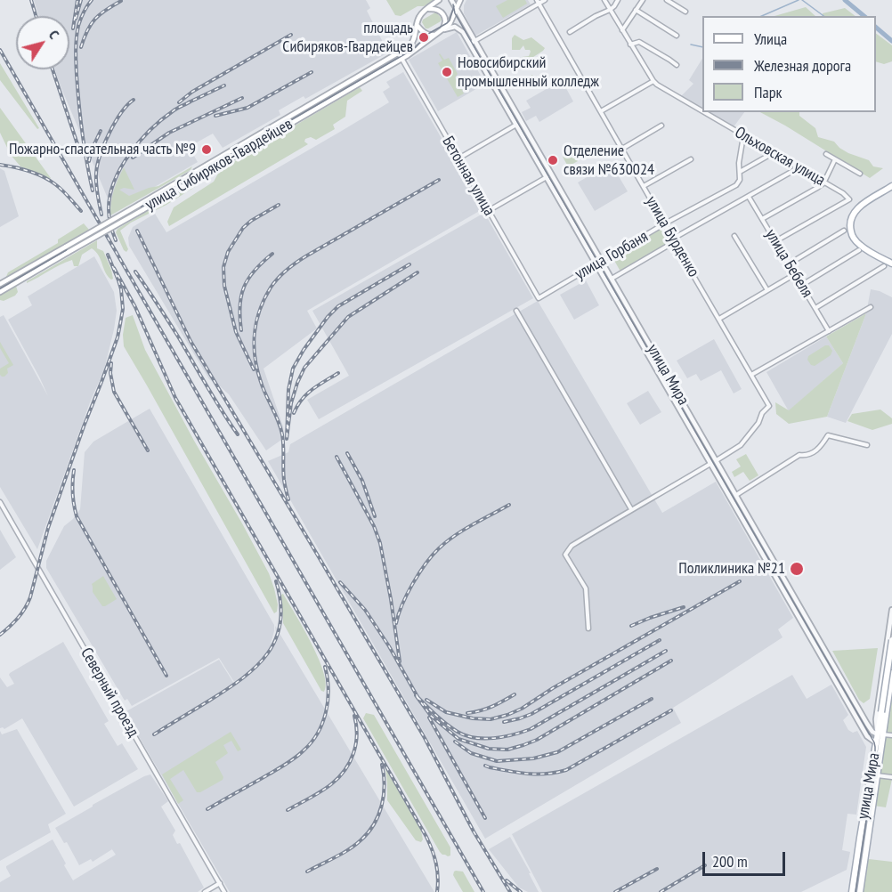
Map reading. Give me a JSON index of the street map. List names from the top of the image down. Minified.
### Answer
{"streets":{"main road":["улица Сибиряков-Гвардейцев","улица Мира"],"street":["Ольховская улица","Бетонная улица","улица Бурденко","улица Горбаня","улица Бебеля","Северный проезд"]},"crossings":[["Ольховская улица","улица Горбаня"],["Ольховская улица","улица Бебеля"],["улица Сибиряков-Гвардейцев","Бетонная улица"],["Бетонная улица","улица Горбаня"],["улица Бурденко","улица Горбаня"],["улица Бурденко","улица Мира"],["улица Горбаня","улица Бебеля"],["улица Горбаня","улица Мира"]],"places":["площадь Сибиряков-Гвардейцев","Новосибирский промышленный колледж","Пожарно-спасательная часть №9","Отделение связи №630024","Поликлиника №21"],"legend":["Улица","Железная дорога","Парк"],"scale_bar":"200 m","north":"top right"}
